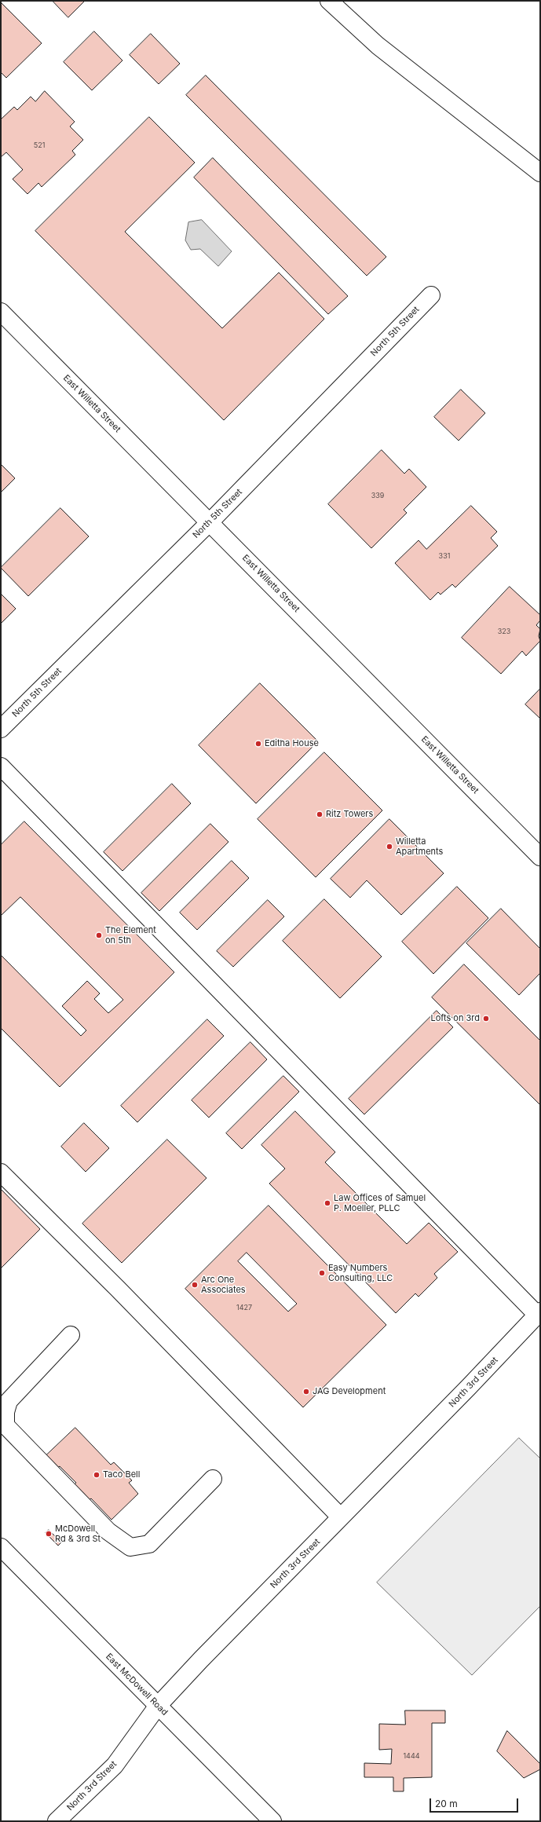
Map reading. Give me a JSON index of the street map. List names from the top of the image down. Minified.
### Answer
{"streets":{"main road":["North 5th Street","East Willetta Street","North 3rd Street","East McDowell Road"]},"crossings":[["North 5th Street","East Willetta Street"],["North 3rd Street","East McDowell Road"]],"places":["Editha House","Ritz Towers","Willetta Apartments","The Element on 5th","Lofts on 3rd","Law Offices of Samuel P. Moeller, PLLC","Easy Numbers Consulting, LLC","Arc One Associates","JAG Development","Taco Bell","McDowell Rd & 3rd St"],"house_numbers":["521","339","331","323","1427","1444"],"scale_bar":"20 m"}
